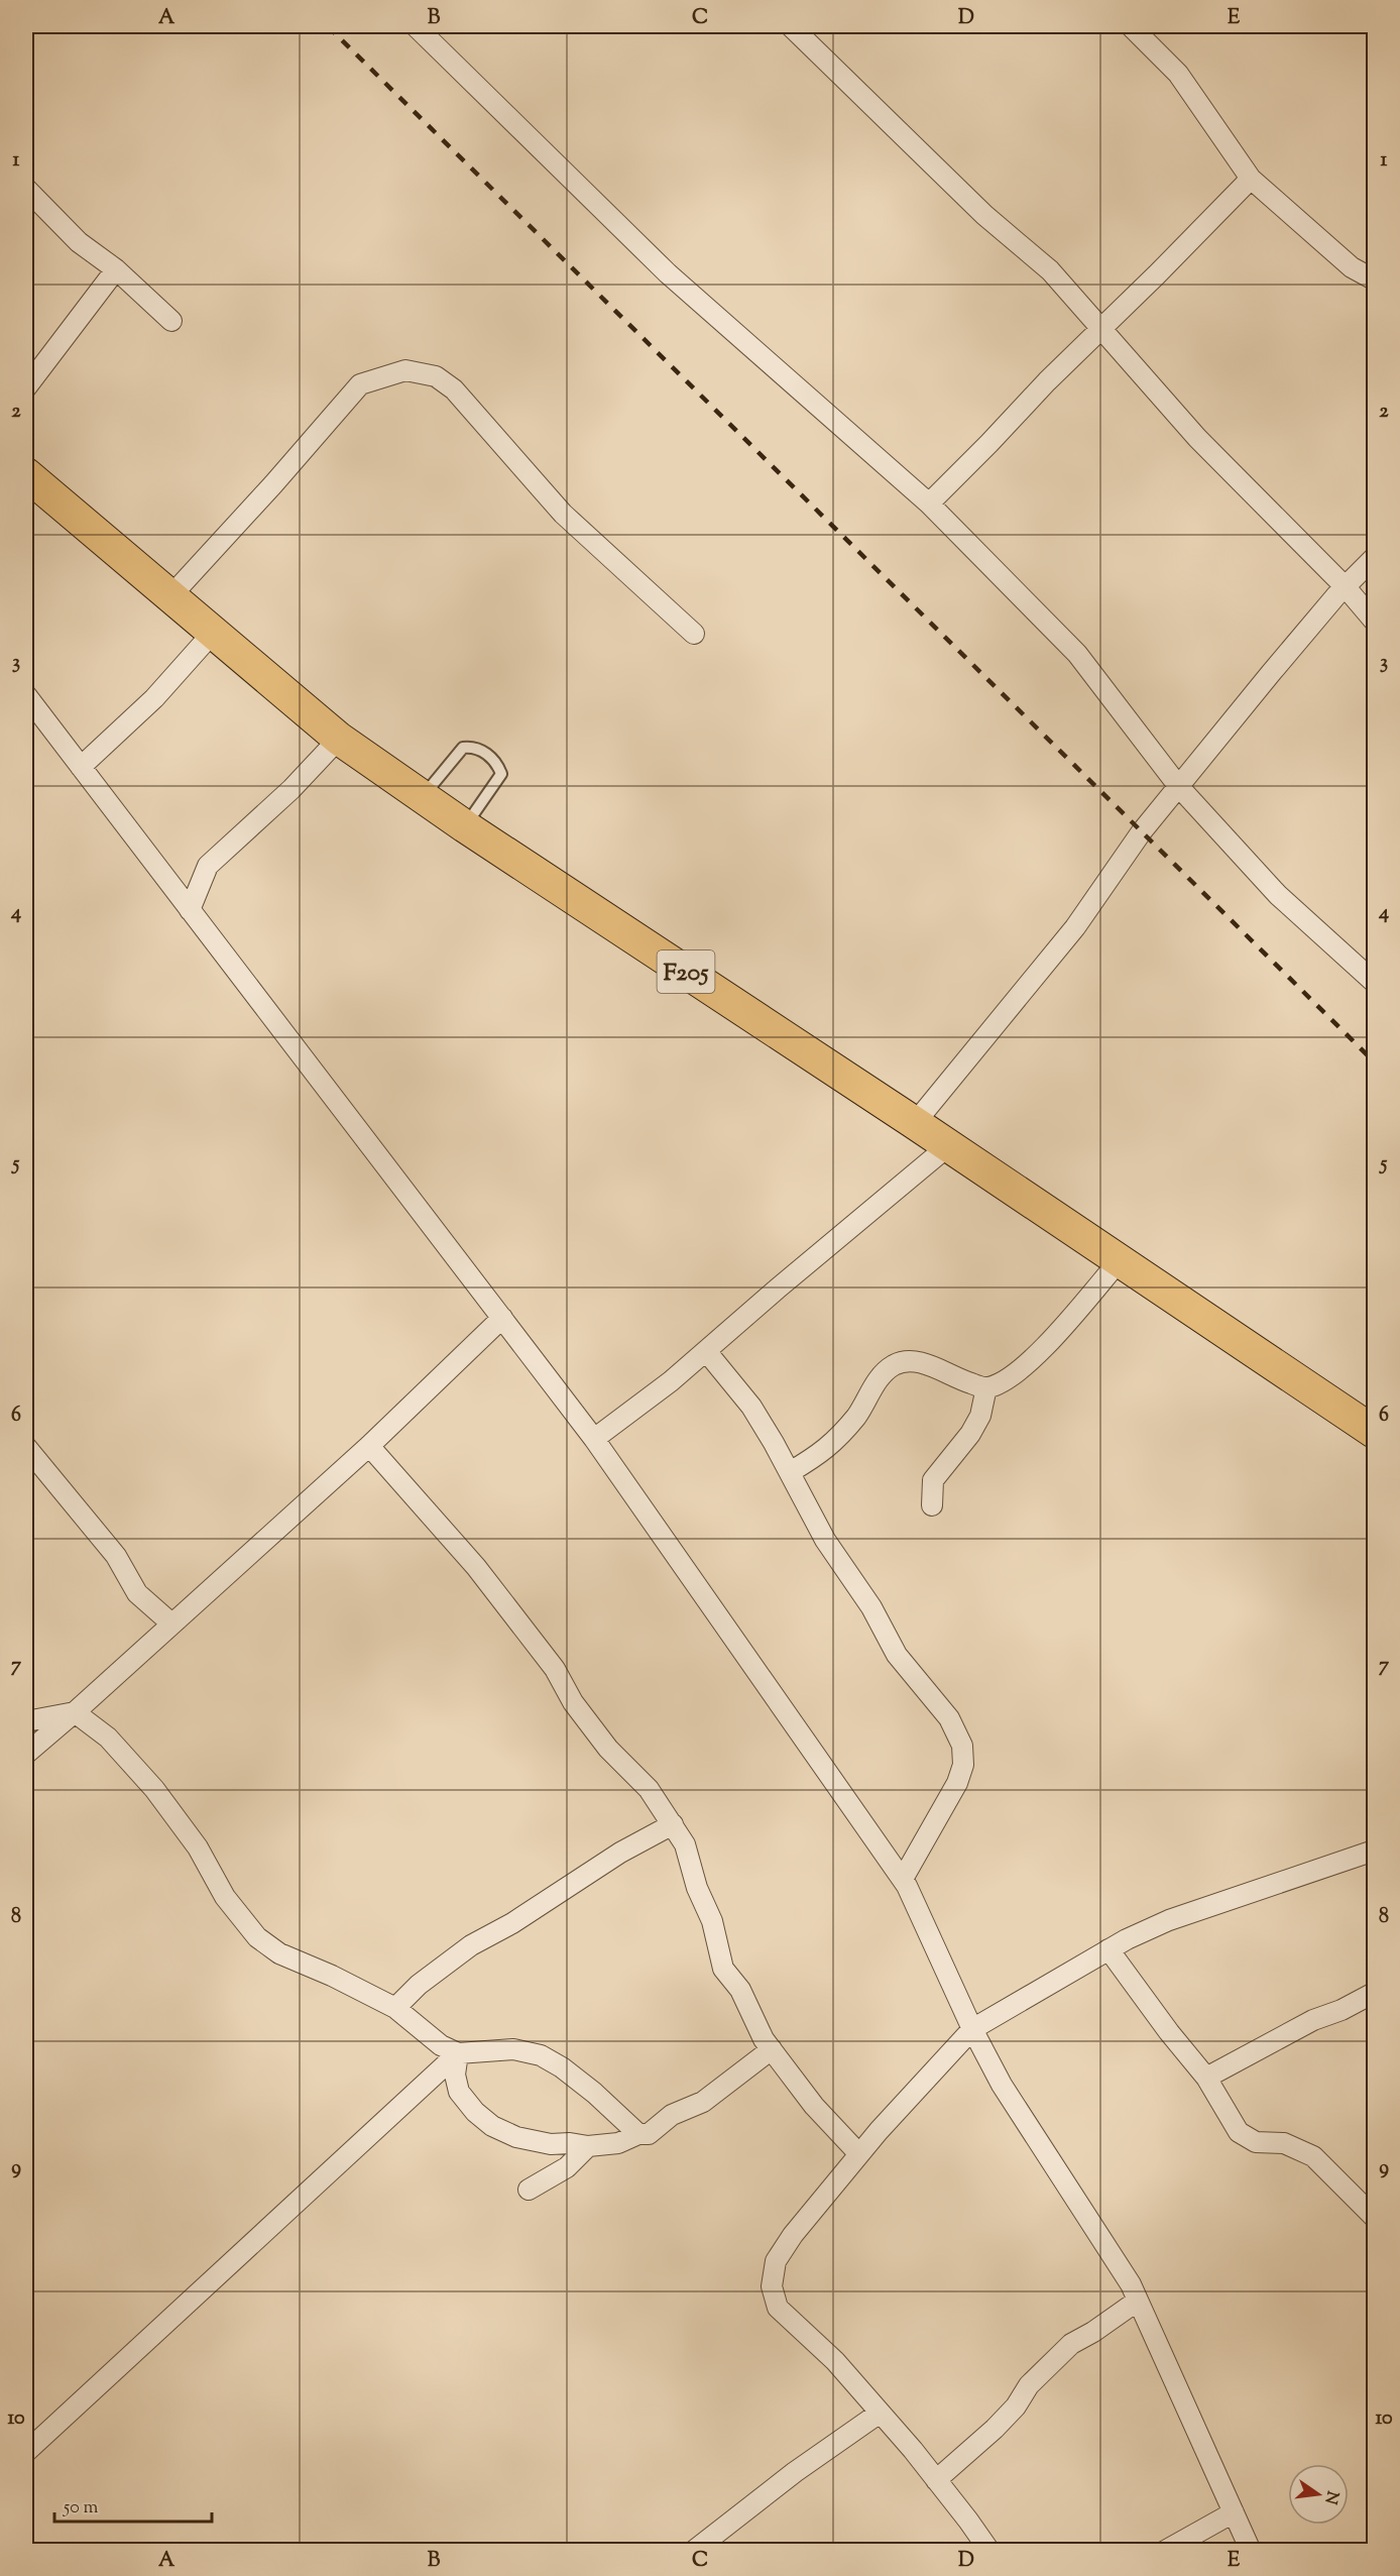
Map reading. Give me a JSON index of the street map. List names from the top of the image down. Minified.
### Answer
{"streets":{"main road":["F205"]},"scale_bar":"50 m","north":"right","grid":{"columns":["A","B","C","D","E"],"rows":["1","2","3","4","5","6","7","8","9","10"]}}
